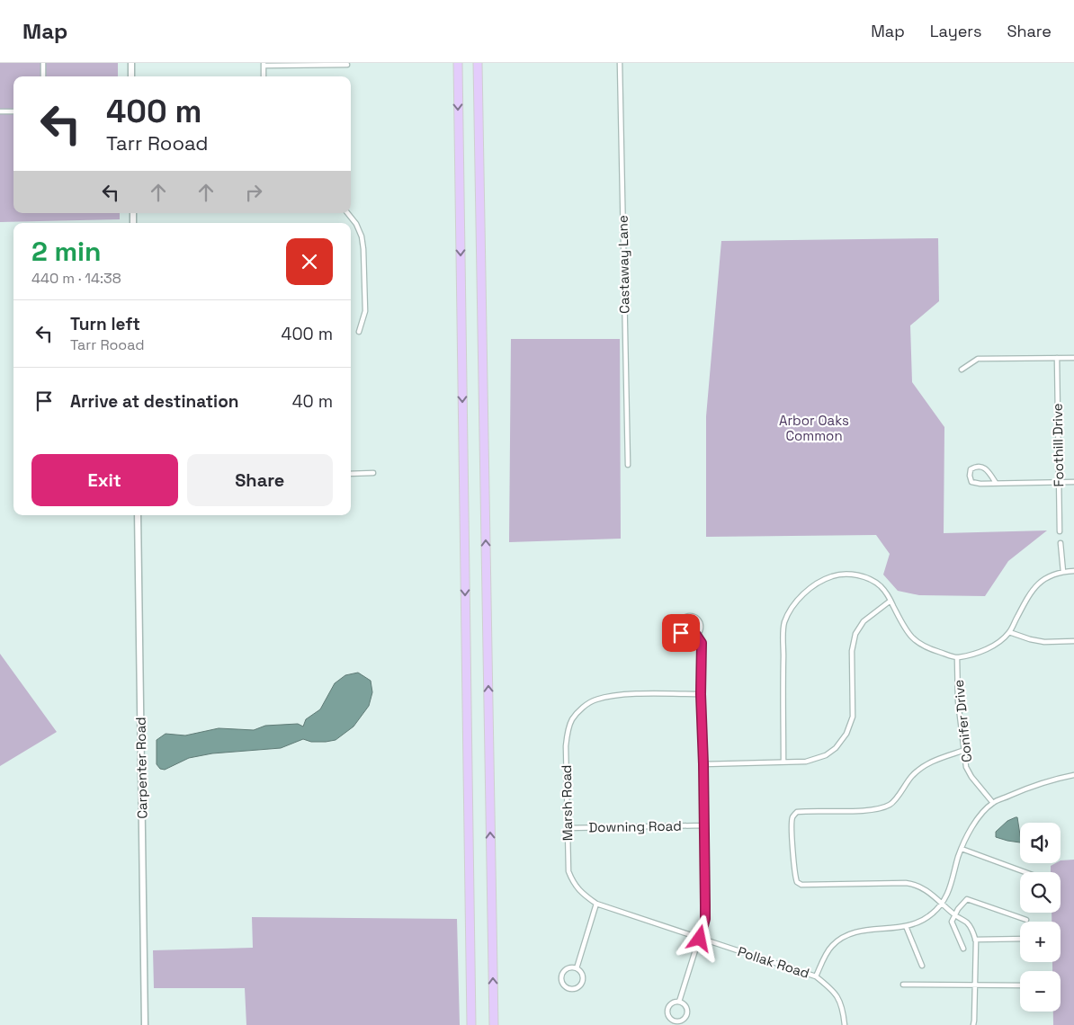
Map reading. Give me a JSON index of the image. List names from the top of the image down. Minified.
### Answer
{"streets":{"main road":["Carpenter Road"],"street":["Castaway Lane","Foothill Drive","Conifer Drive","Marsh Road","Downing Road","Pollak Road"]},"crossings":[["Marsh Road","Downing Road"],["Marsh Road","Pollak Road"]],"parks":["Arbor Oaks Common"],"page":{"header":"Map","nav":["Map","Layers","Share"],"turn":["400 m","Tarr Rooad"],"heading":["2 min","440 m · 14:38"],"list":[{"name":"Turn left","note":"Tarr Rooad","value":"400 m"},{"name":"Arrive at destination","value":"40 m"}],"buttons":["Exit","Share"],"map_buttons":["+","−"]}}
